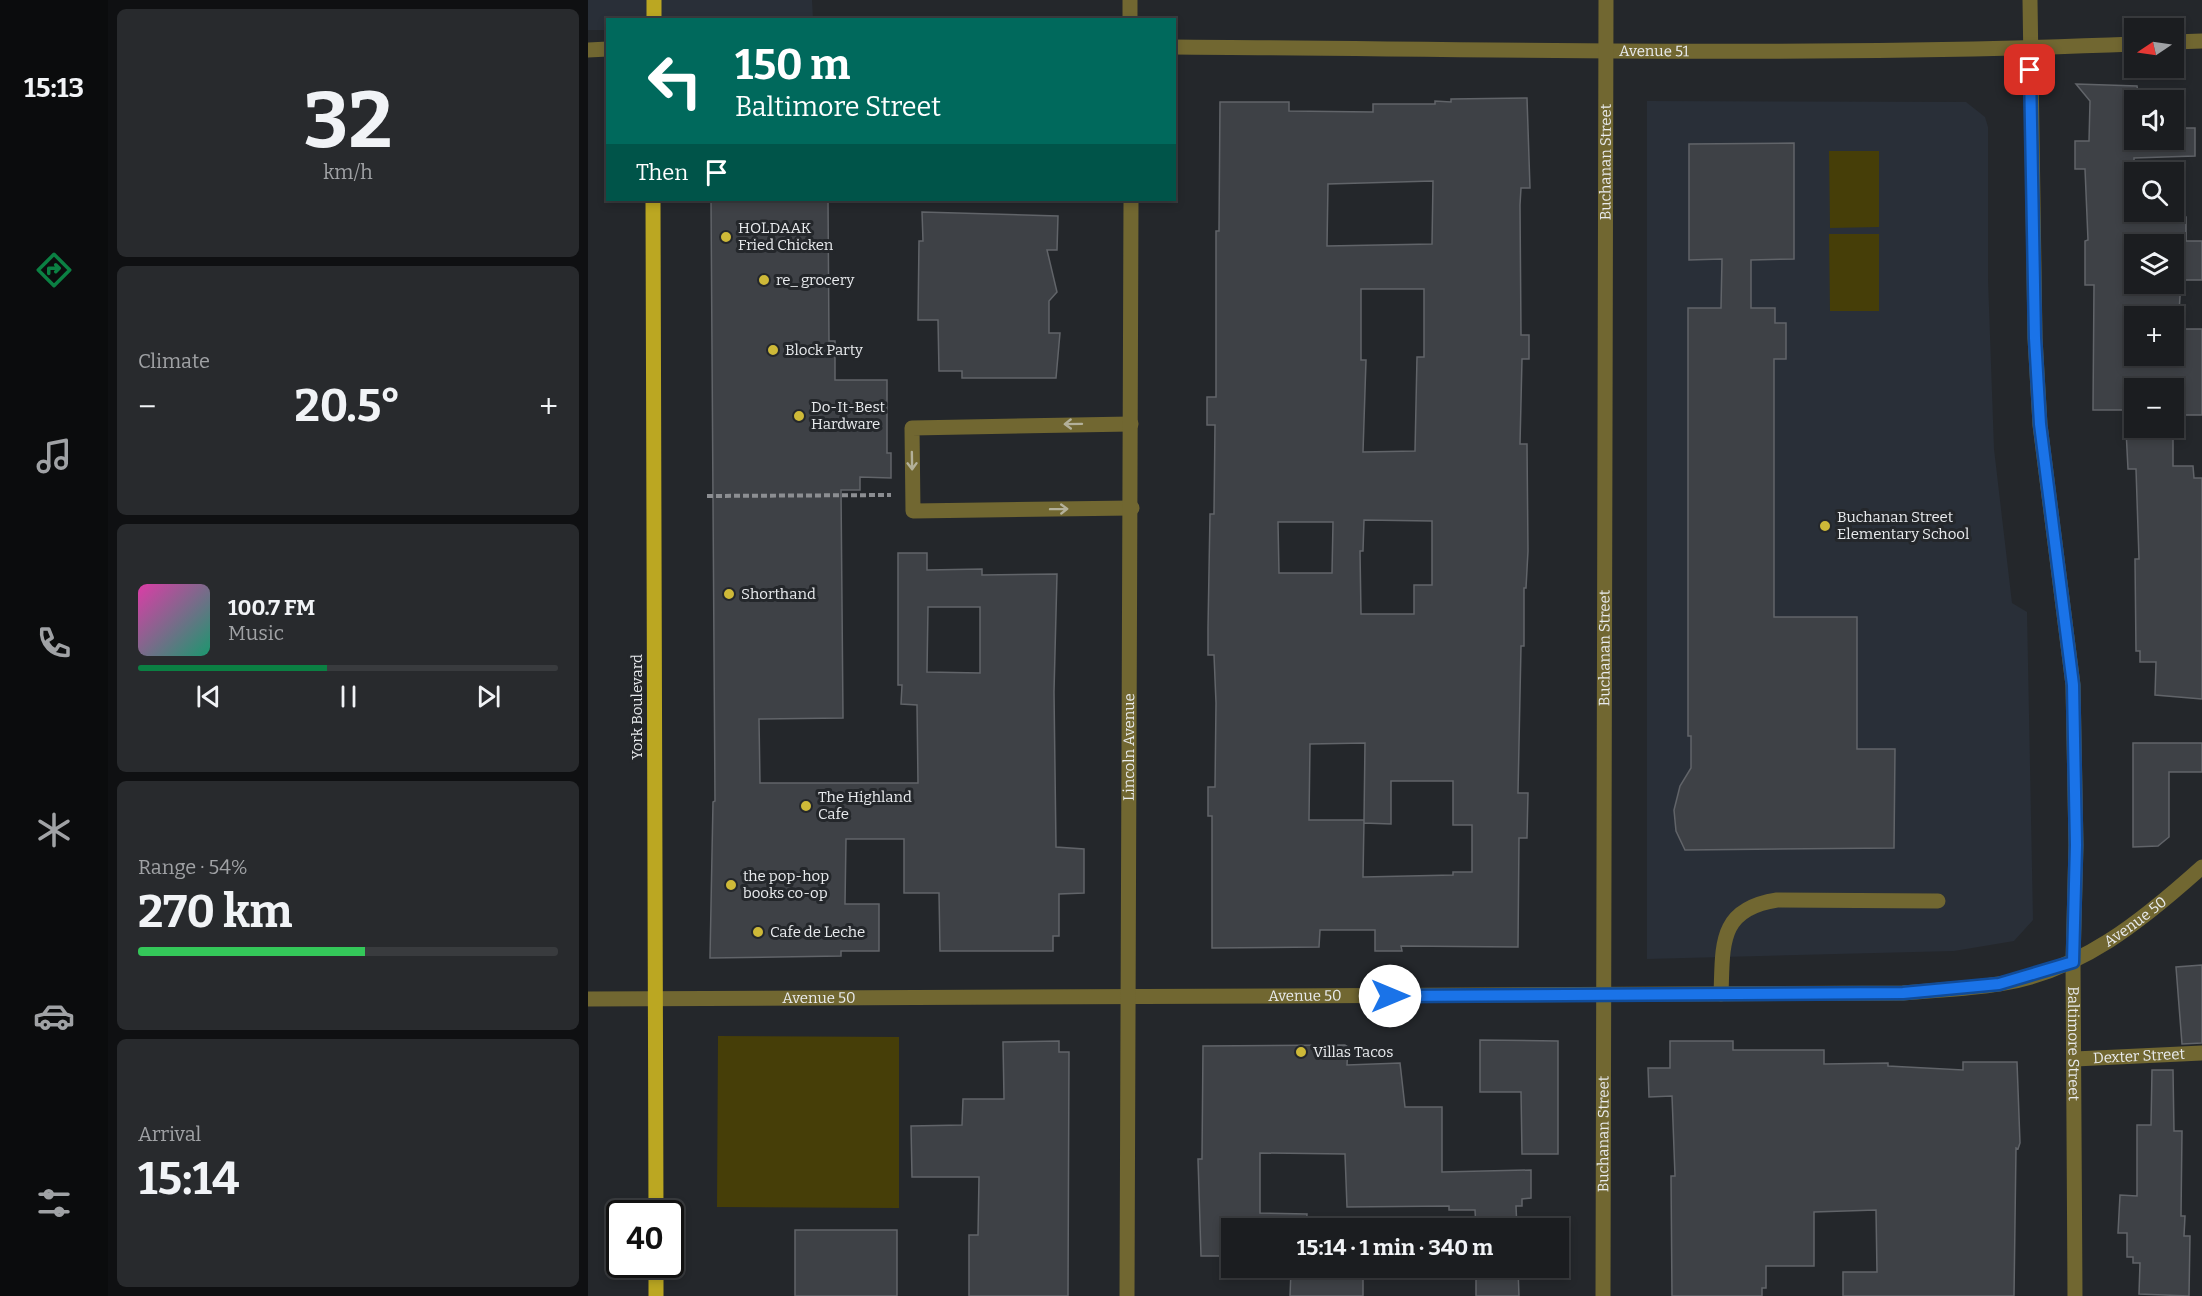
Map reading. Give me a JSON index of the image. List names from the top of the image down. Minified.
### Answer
{"streets":{"main road":["York Boulevard"],"street":["Avenue 51","Buchanan Street","Lincoln Avenue","Avenue 50","Baltimore Street","Dexter Street"]},"crossings":[["Avenue 51","Buchanan Street"],["Avenue 51","Baltimore Street"],["Buchanan Street","Avenue 50"],["York Boulevard","Avenue 50"],["Lincoln Avenue","Avenue 50"],["Avenue 50","Baltimore Street"],["Baltimore Street","Dexter Street"]],"places":["HOLDAAK Fried Chicken","re_ grocery","Block Party","Do-It-Best Hardware","Buchanan Street Elementary School","Shorthand","The Highland Cafe","the pop-hop books co-op","Cafe de Leche","Villas Tacos"],"north":"left","page":{"tabs":"15:13","tile":[["32","km/h"],"Climate",["Range · 54%","270 km"],["Arrival","15:14"]],"map_buttons":["+","−"],"turn":["150 m","Baltimore Street"],"then":"Then","heat":["−","20.5°","+"],"song":["100.7 FM","Music"],"limit":"40","trip":"15:14 · 1 min · 340 m"}}
